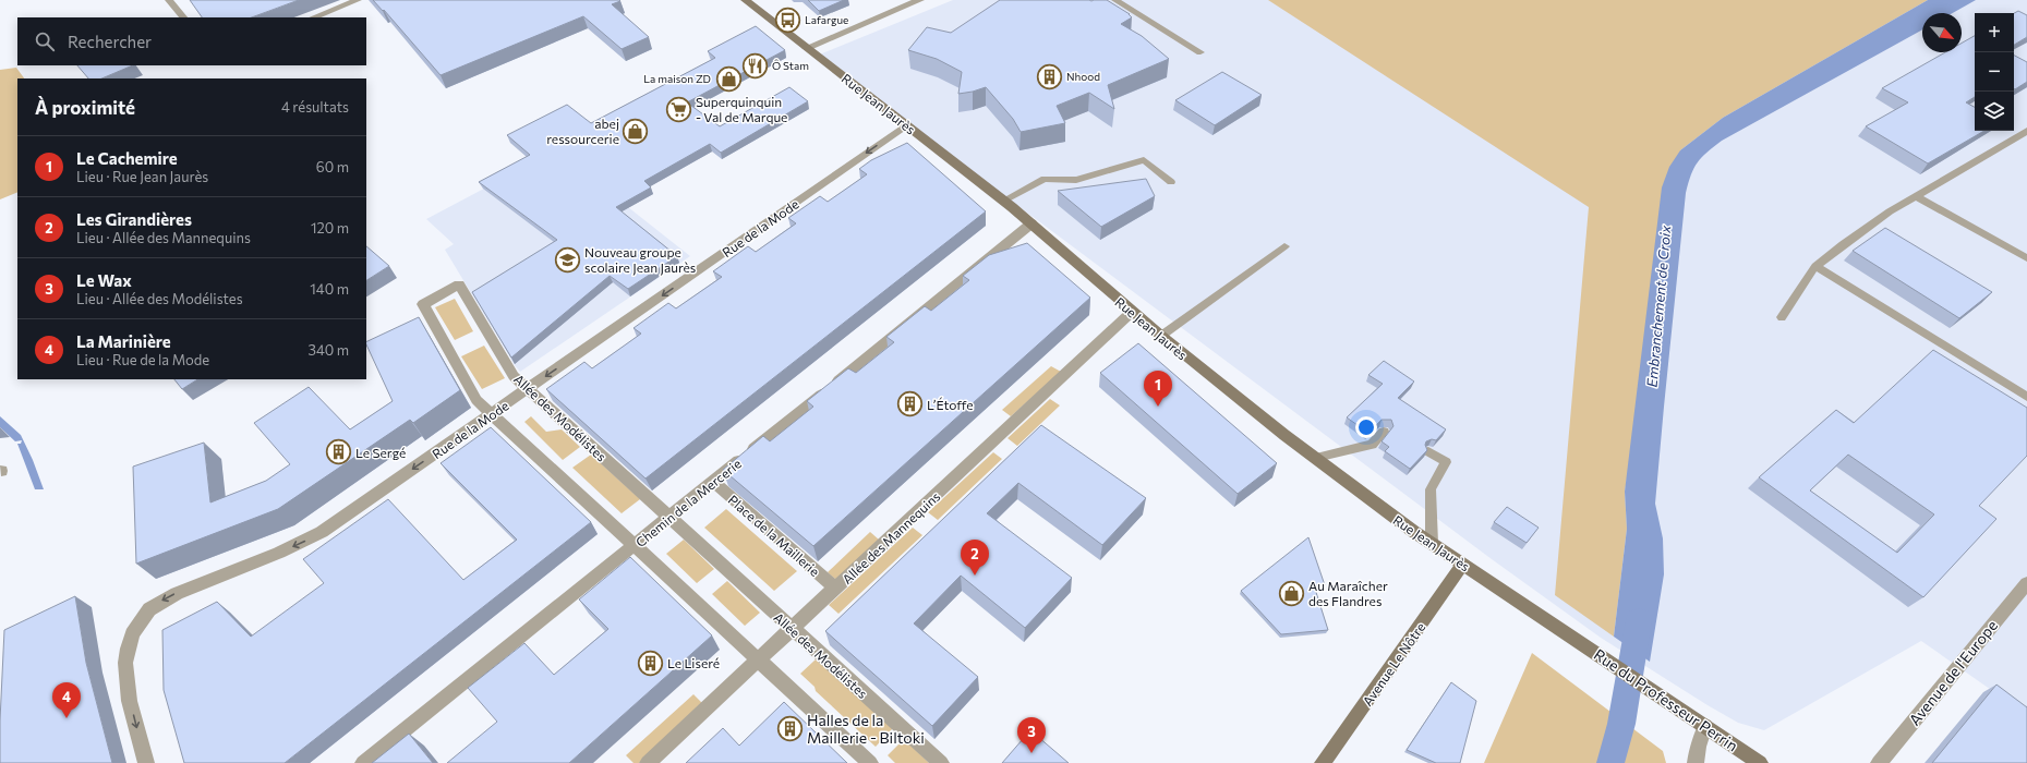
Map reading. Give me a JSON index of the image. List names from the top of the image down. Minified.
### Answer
{"streets":{"main road":["Rue Jean Jaurès","Avenue Le Nôtre","Rue du Professeur Perrin"],"street":["Rue de la Mode","Allée des Modélistes","Chemin de la Mercerie","Place de la Maillerie","Allée des Mannequins","Avenue de l'Europe"]},"crossings":[["Rue Jean Jaurès","Rue de la Mode"],["Rue Jean Jaurès","Chemin de la Mercerie"],["Rue Jean Jaurès","Allée des Mannequins"],["Rue Jean Jaurès","Avenue Le Nôtre"],["Rue Jean Jaurès","Rue du Professeur Perrin"],["Rue de la Mode","Allée des Modélistes"],["Allée des Modélistes","Chemin de la Mercerie"],["Allée des Modélistes","Allée des Mannequins"],["Chemin de la Mercerie","Place de la Maillerie"],["Place de la Maillerie","Allée des Mannequins"]],"one_way":["Rue de la Mode"],"water":["Embranchement de Croix"],"places":{"bus stop":["Lafargue"],"restaurant":["Ô Stam"],"building":["Nhood","L’Étoffe","Le Sergé","Le Liseré","Halles de la Maillerie - Biltoki"],"shop":["La maison ZD","abej ressourcerie","Au Maraîcher des Flandres"],"supermarket":["Superquinquin - Val de Marque"],"school or university":["Nouveau groupe scolaire Jean Jaurès"]},"north":"bottom right","page":{"map_buttons":["+","−"],"search":"Rechercher","heading":["À proximité","4 résultats"],"list":[{"mark":"1","name":"Le Cachemire","note":"Lieu · Rue Jean Jaurès","value":"60 m"},{"mark":"2","name":"Les Girandières","note":"Lieu · Allée des Mannequins","value":"120 m"},{"mark":"3","name":"Le Wax","note":"Lieu · Allée des Modélistes","value":"140 m"},{"mark":"4","name":"La Marinière","note":"Lieu · Rue de la Mode","value":"340 m"}],"pins":["1","2","4","3"]}}
